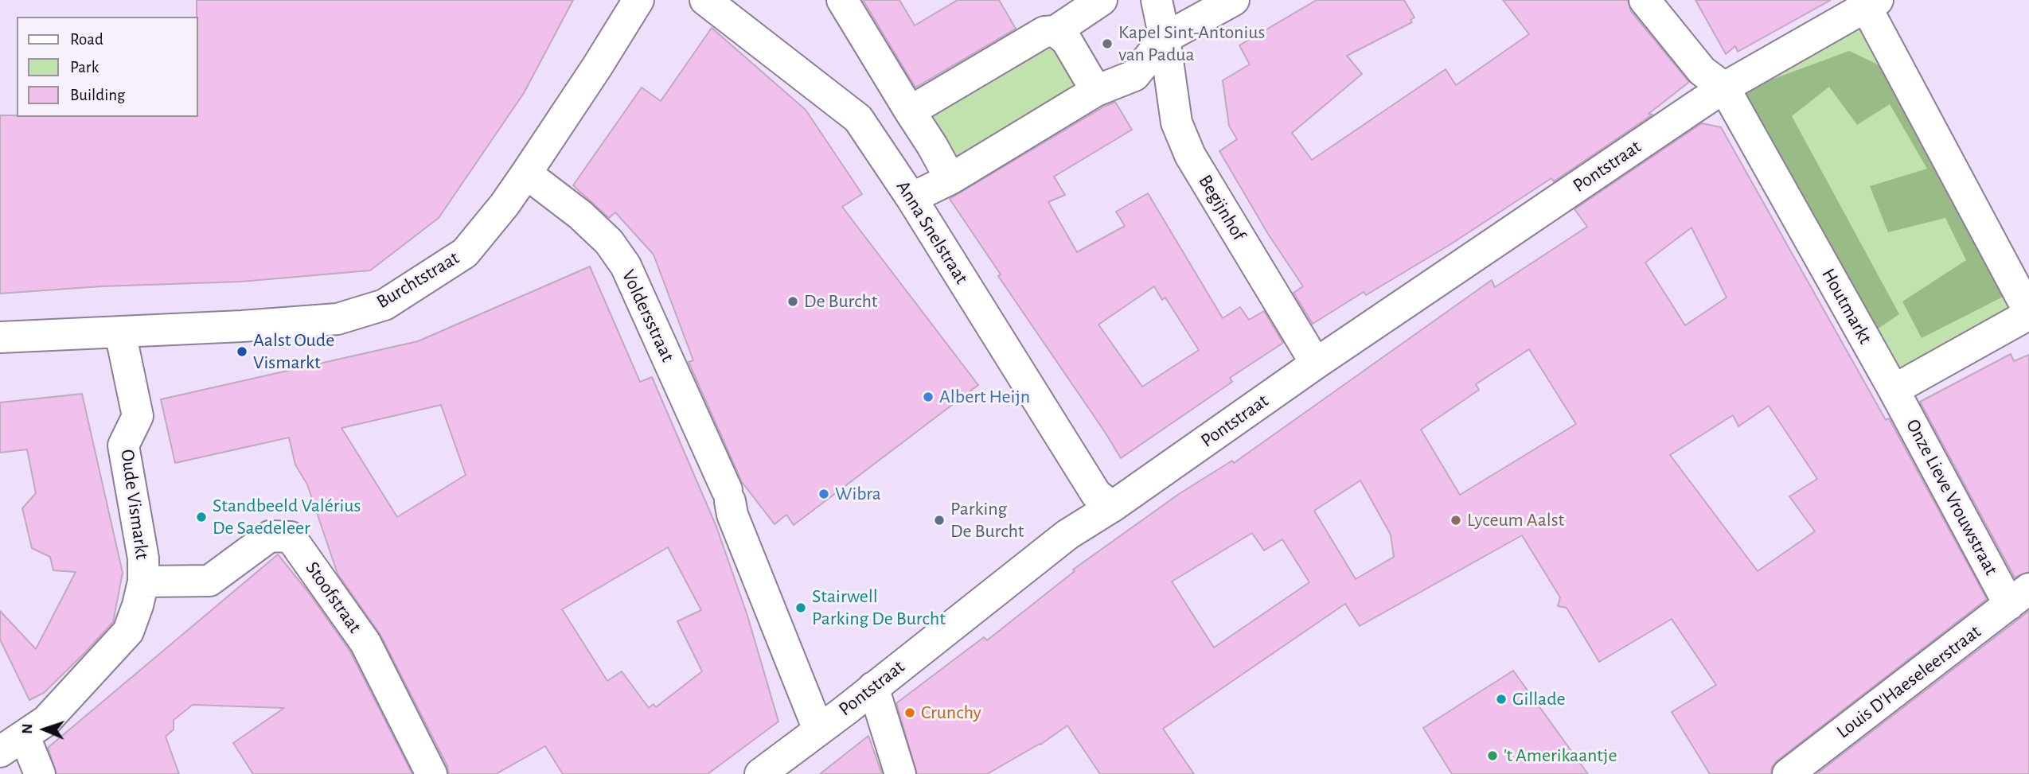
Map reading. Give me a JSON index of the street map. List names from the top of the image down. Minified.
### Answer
{"streets":{"street":["Pontstraat","Begijnhof","Anna Snelstraat","Burchtstraat","Houtmarkt","Voldersstraat","Onze Lieve Vrouwstraat","Oude Vismarkt","Stoofstraat","Louis D'Haeseleerstraat"]},"crossings":[["Pontstraat","Begijnhof"],["Pontstraat","Anna Snelstraat"],["Pontstraat","Houtmarkt"],["Pontstraat","Voldersstraat"],["Burchtstraat","Voldersstraat"],["Burchtstraat","Oude Vismarkt"],["Houtmarkt","Onze Lieve Vrouwstraat"],["Onze Lieve Vrouwstraat","Louis D'Haeseleerstraat"],["Oude Vismarkt","Stoofstraat"]],"places":["Kapel Sint-Antonius van Padua","De Burcht","Aalst Oude Vismarkt","Albert Heijn","Wibra","Standbeeld Valérius De Saedeleer","Parking De Burcht","Lyceum Aalst","Stairwell Parking De Burcht","Gillade","Crunchy","'t Amerikaantje"],"legend":["Road","Park","Building"],"north":"left"}
